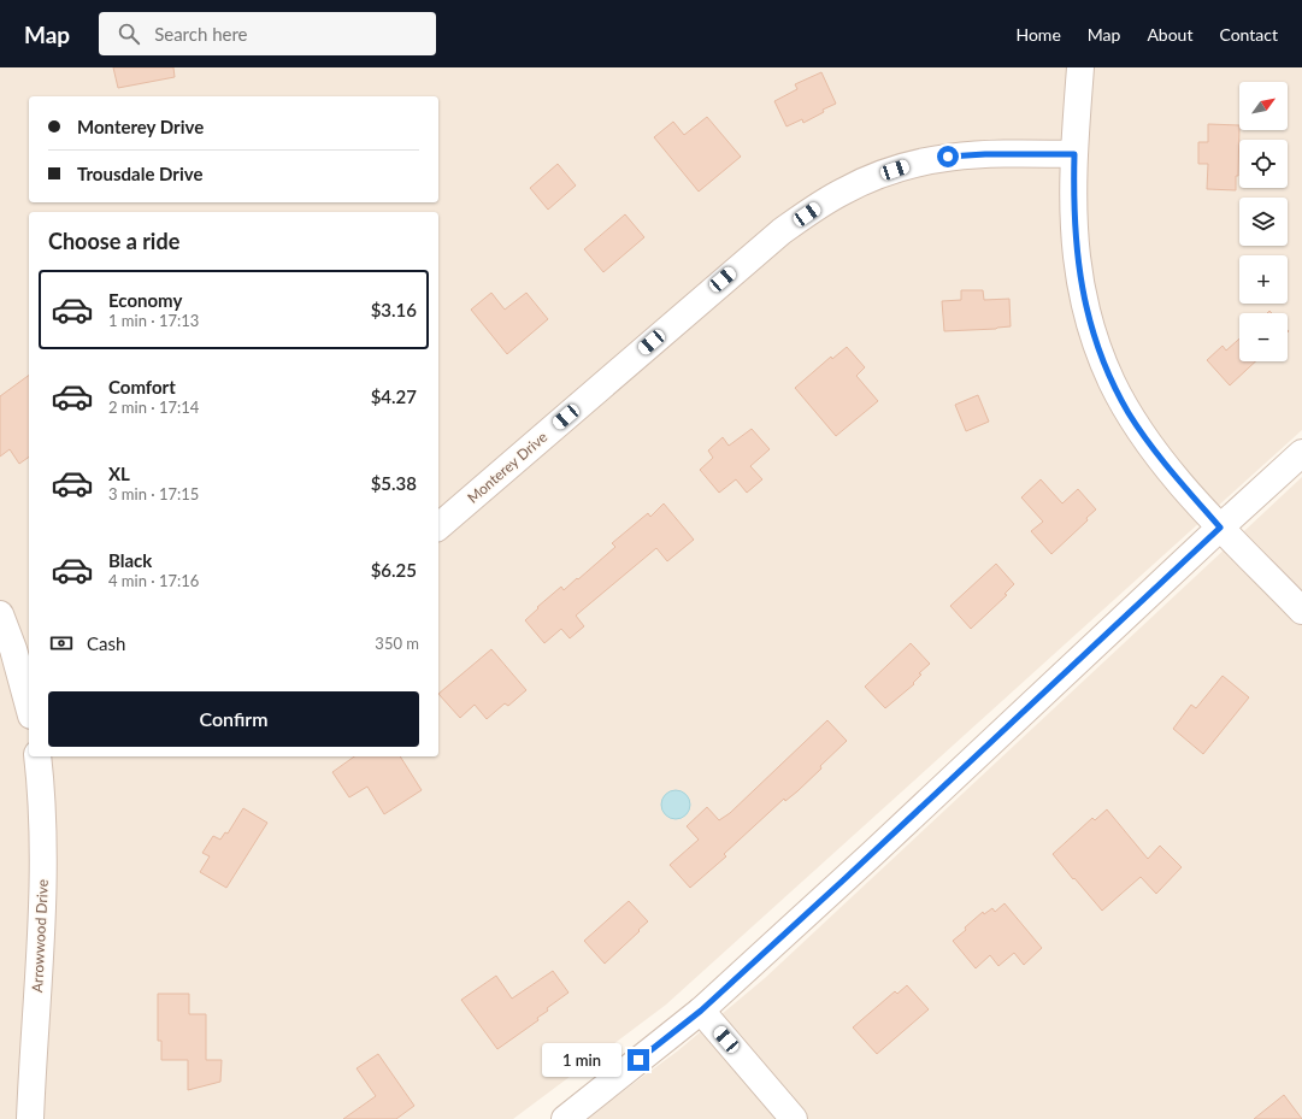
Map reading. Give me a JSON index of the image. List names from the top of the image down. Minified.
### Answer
{"streets":{"street":["Monterey Drive","Arrowwood Drive"]},"north":"top right","page":{"header":"Map","search":"Search here","nav":["Home","Map","About","Contact"],"map_buttons":["+","−"],"banner":["Monterey Drive","Trousdale Drive"],"heading":"Choose a ride","list":[{"name":"Economy","note":"1 min · 17:13","value":"$3.16"},{"name":"Comfort","note":"2 min · 17:14","value":"$4.27"},{"name":"XL","note":"3 min · 17:15","value":"$5.38"},{"name":"Black","note":"4 min · 17:16","value":"$6.25"}],"pay":["Cash","350 m"],"buttons":"Confirm","bubble":"1 min"}}
